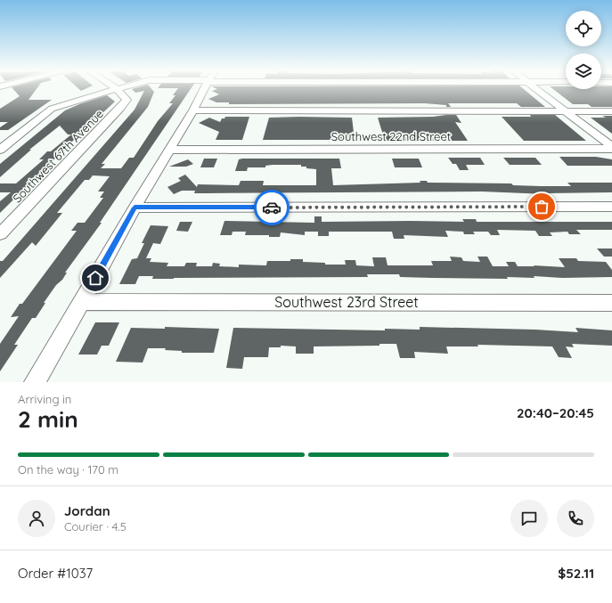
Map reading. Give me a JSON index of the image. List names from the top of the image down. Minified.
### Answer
{"streets":{"street":["Southwest 22nd Street","Southwest 67th Avenue","Southwest 23rd Street"]},"page":{"heading":["2 min","Arriving in","20:40–20:45"],"panel":["Jordan","Courier · 4.5","Order #1037","$52.11"],"bar":"On the way · 170 m"}}
